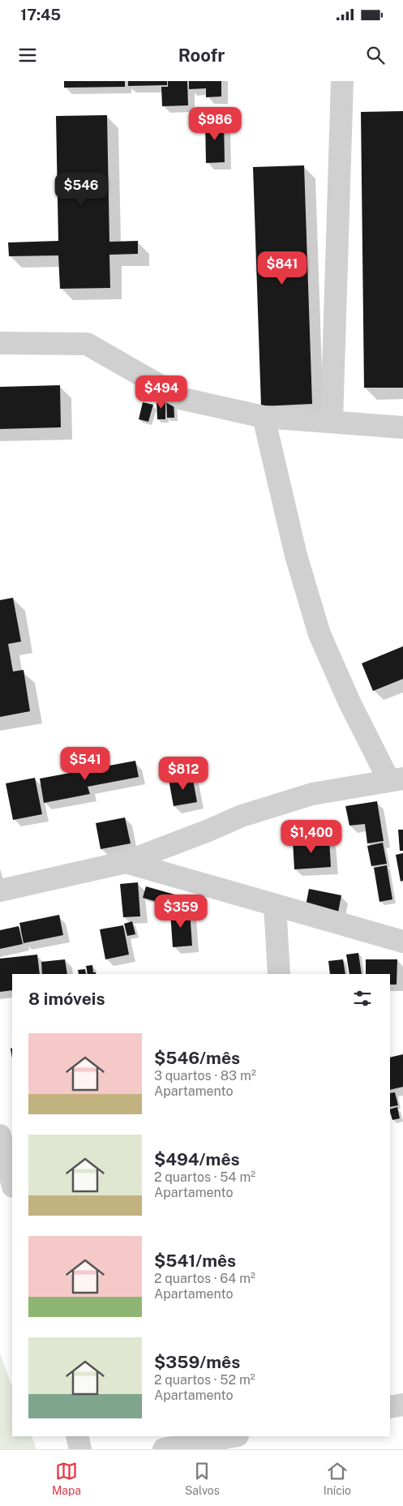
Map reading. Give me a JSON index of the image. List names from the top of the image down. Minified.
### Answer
{"page":{"status":"17:45","header":"Roofr","price":["$986","$546","$841","$494","$541","$812","$1,400","$359"],"heading":"8 imóveis","list":[{"name":"$546/mês","note":"3 quartos · 83 m² · Apartamento"},{"name":"$494/mês","note":"2 quartos · 54 m² · Apartamento"},{"name":"$541/mês","note":"2 quartos · 64 m² · Apartamento"},{"name":"$359/mês","note":"2 quartos · 52 m² · Apartamento"}],"tabs":["Mapa","Salvos","Início"]}}
